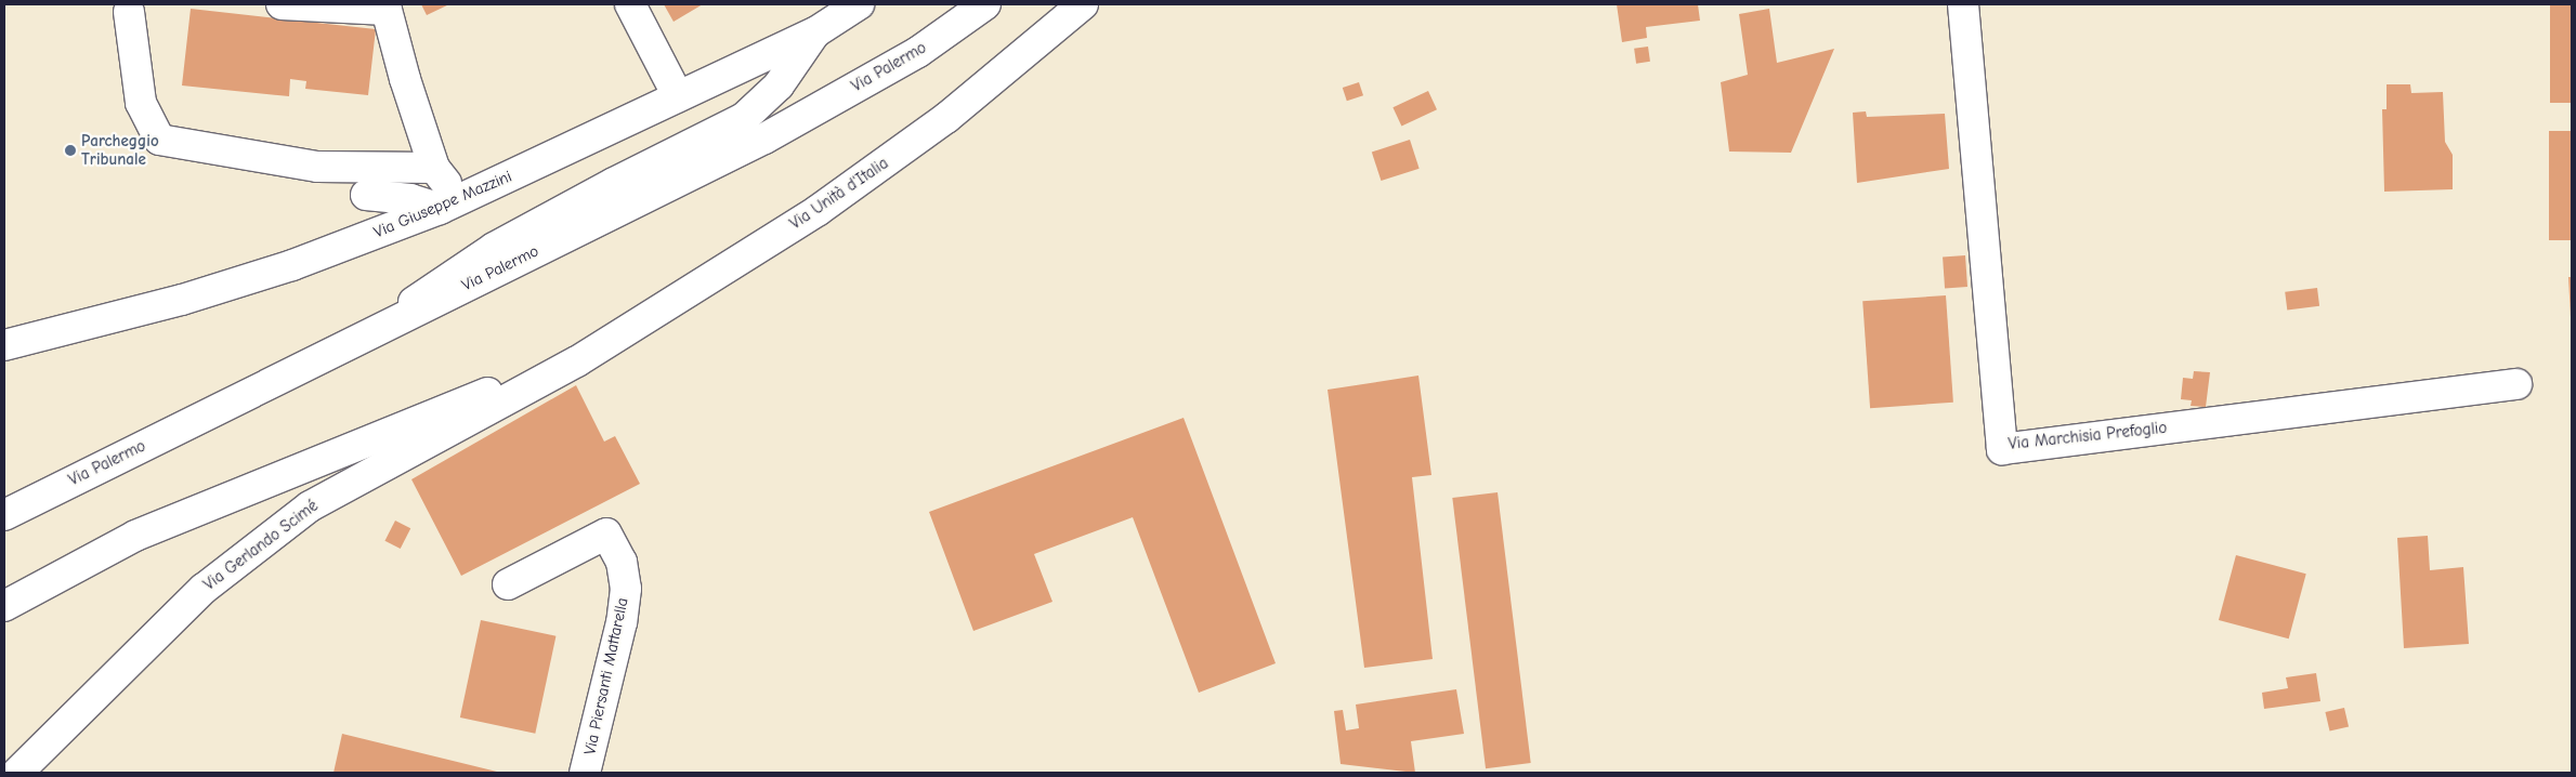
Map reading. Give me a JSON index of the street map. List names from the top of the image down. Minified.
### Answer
{"streets":{"street":["Via Palermo","Via Unità d'Italia","Via Giuseppe Mazzini","Via Marchisia Prefoglio","Via Gerlando Scimé","Via Piersanti Mattarella"]},"crossings":[["Via Unità d'Italia","Via Gerlando Scimé"]],"places":["Parcheggio Tribunale"]}
